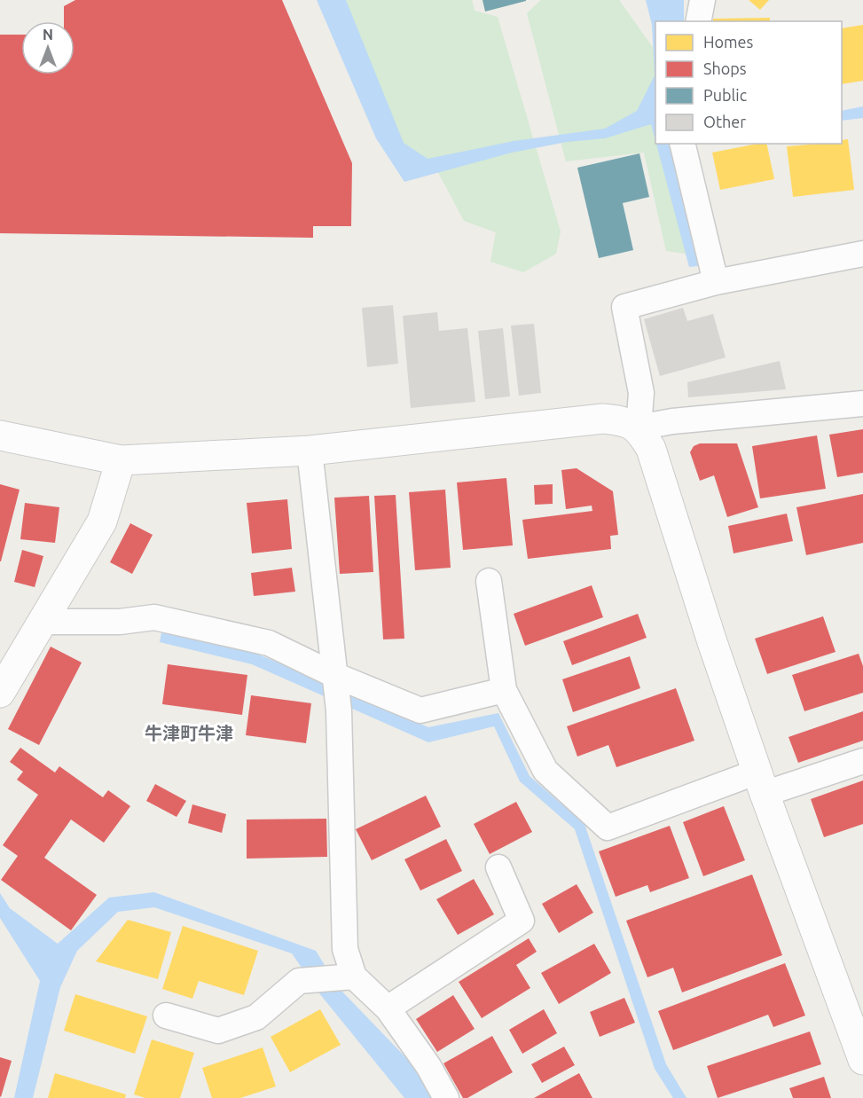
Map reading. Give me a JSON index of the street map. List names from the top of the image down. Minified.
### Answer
{"districts":["牛津町牛津"],"legend":["Homes","Shops","Public","Other"],"north":"top"}
